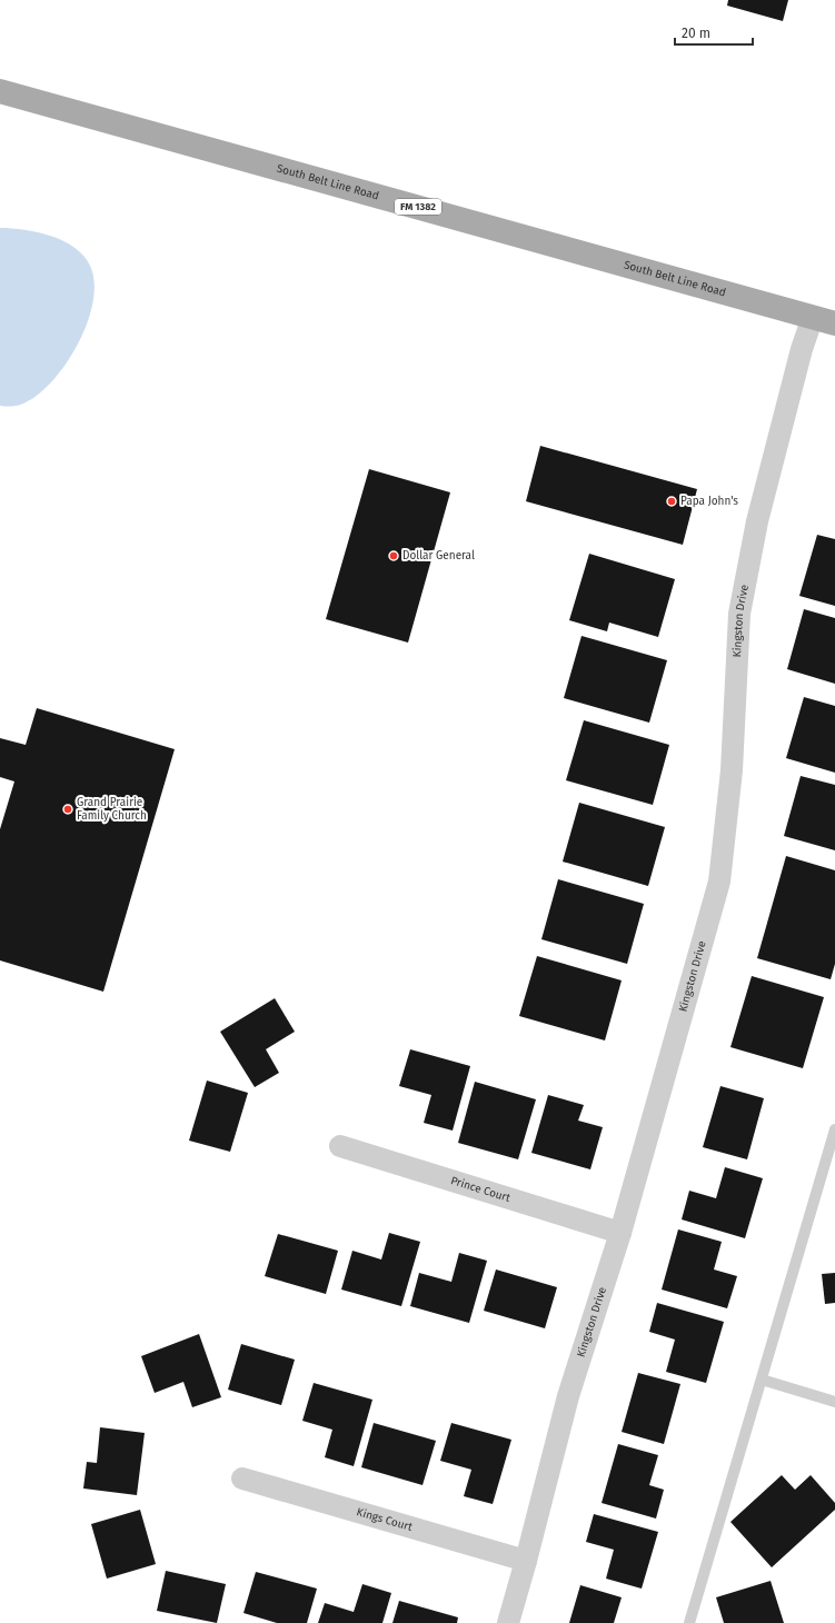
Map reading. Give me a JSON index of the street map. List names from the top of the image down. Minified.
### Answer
{"streets":{"main road":["South Belt Line Road","FM 1382"],"street":["Kingston Drive","Prince Court","Kings Court"]},"crossings":[["South Belt Line Road","Kingston Drive"],["Kingston Drive","Prince Court"],["Kingston Drive","Kings Court"]],"places":["Papa John's","Dollar General","Grand Prairie Family Church"],"scale_bar":"20 m"}
